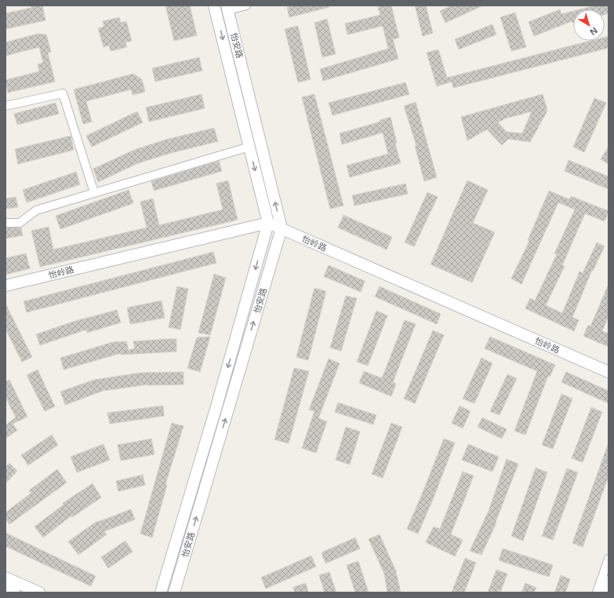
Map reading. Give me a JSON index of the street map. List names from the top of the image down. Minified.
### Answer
{"streets":{"street":["怡安路","怡岭路"]},"crossings":[["怡安路","怡岭路"]],"north":"bottom right"}
